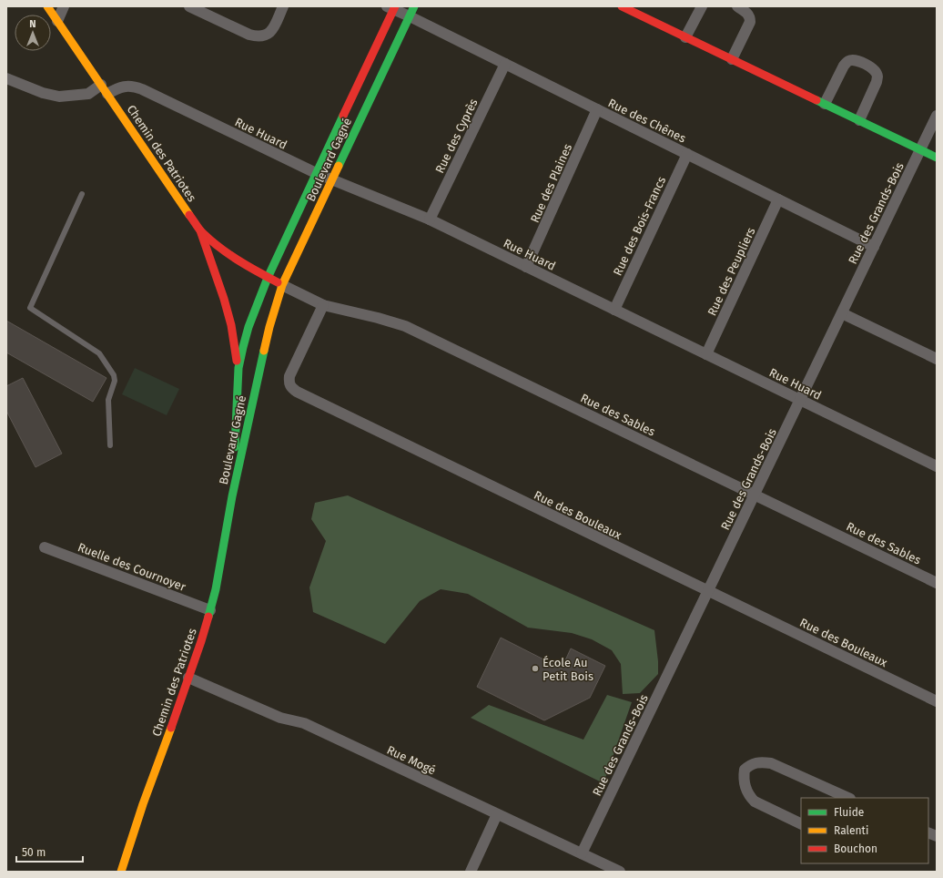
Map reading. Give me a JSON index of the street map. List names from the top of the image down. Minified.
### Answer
{"streets":{"main road":["Chemin des Patriotes","Boulevard Gagné"],"street":["Rue des Chênes","Rue Huard","Rue des Cyprès","Rue des Plaines","Rue des Grands-Bois","Rue des Bois-Francs","Rue des Peupliers","Rue des Sables","Rue des Bouleaux","Ruelle des Cournoyer","Rue Mogé"]},"crossings":[["Rue des Chênes","Rue des Cyprès"],["Rue des Chênes","Boulevard Gagné"],["Rue des Chênes","Rue des Plaines"],["Rue des Chênes","Rue des Grands-Bois"],["Rue des Chênes","Rue des Bois-Francs"],["Rue des Chênes","Rue des Peupliers"],["Rue Huard","Rue des Cyprès"],["Rue Huard","Chemin des Patriotes"],["Rue Huard","Boulevard Gagné"],["Rue Huard","Rue des Plaines"],["Rue Huard","Rue des Grands-Bois"],["Rue Huard","Rue des Bois-Francs"],["Rue Huard","Rue des Peupliers"],["Chemin des Patriotes","Boulevard Gagné"],["Chemin des Patriotes","Rue des Sables"],["Chemin des Patriotes","Ruelle des Cournoyer"],["Chemin des Patriotes","Rue Mogé"],["Boulevard Gagné","Rue des Sables"],["Rue des Grands-Bois","Rue des Sables"],["Rue des Grands-Bois","Rue des Bouleaux"],["Rue des Grands-Bois","Rue Mogé"],["Rue des Sables","Rue des Bouleaux"]],"places":["École Au Petit Bois"],"legend":["Fluide","Ralenti","Bouchon"],"scale_bar":"50 m","north":"top"}
